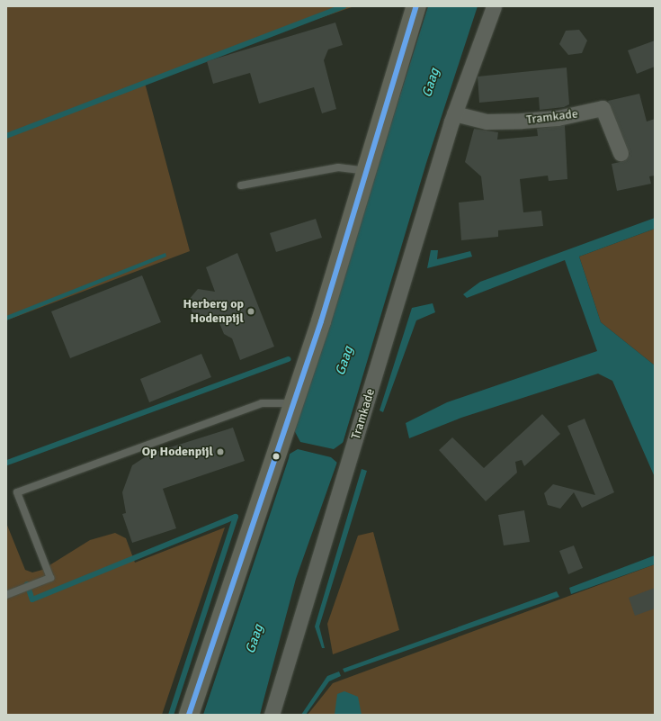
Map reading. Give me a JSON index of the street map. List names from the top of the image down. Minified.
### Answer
{"streets":{"street":["Tramkade"]},"water":["Gaag"],"places":["Herberg op Hodenpijl","Op Hodenpijl"]}
